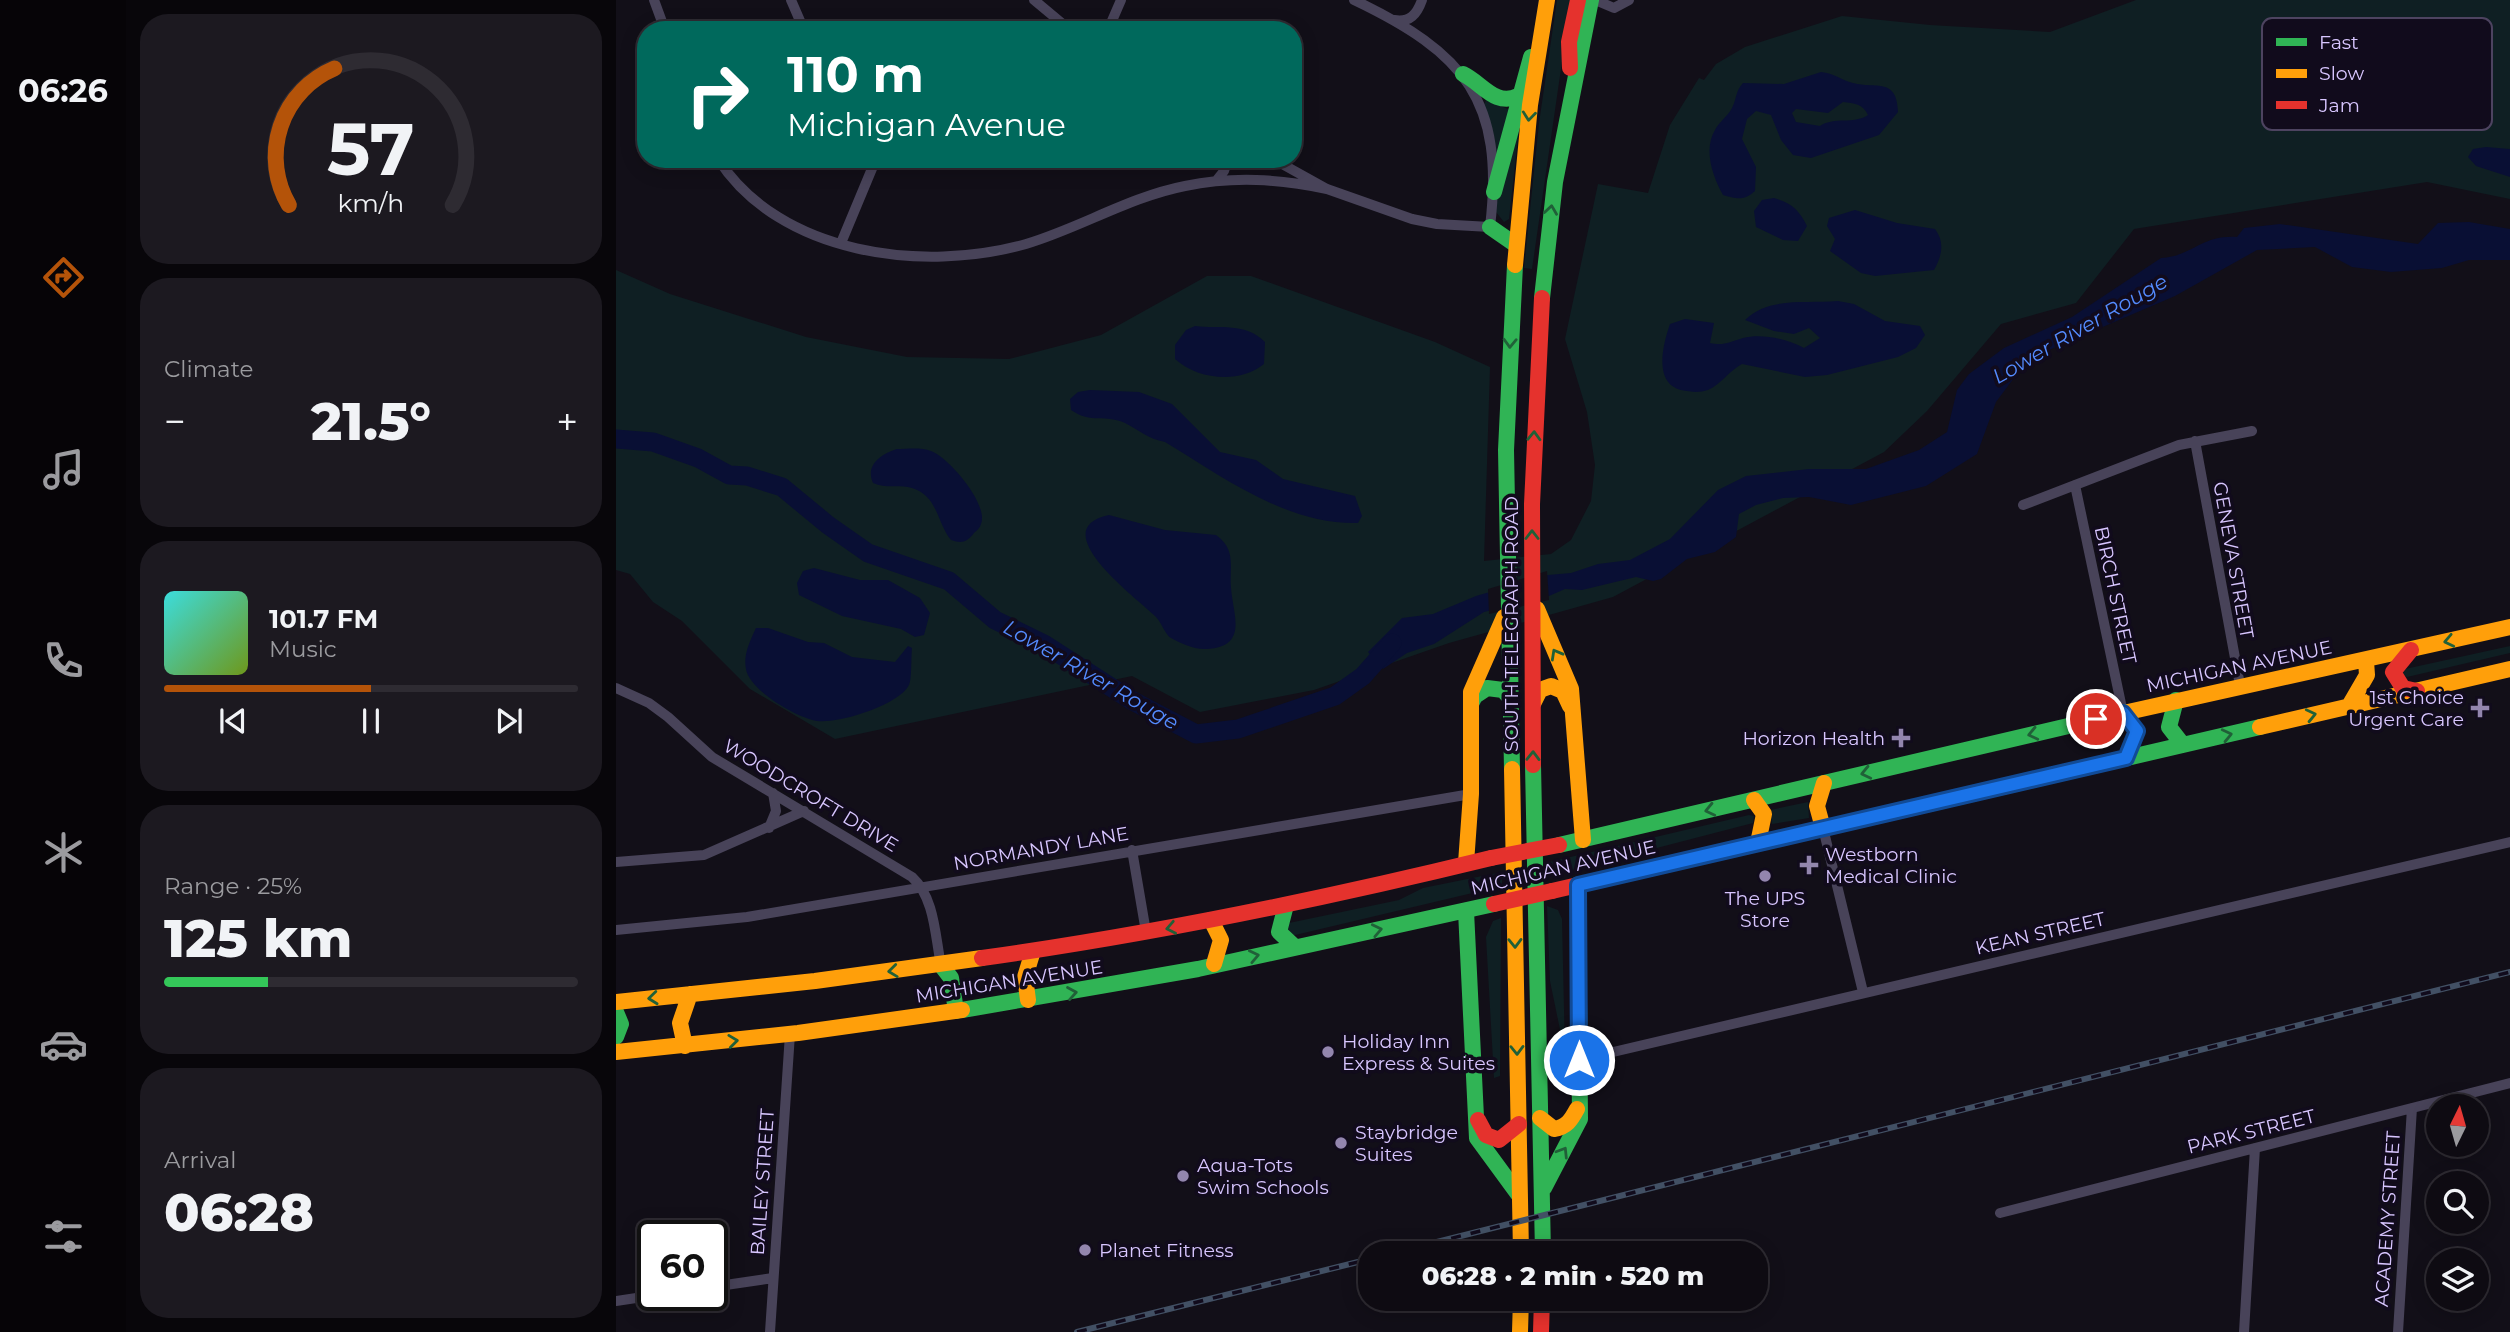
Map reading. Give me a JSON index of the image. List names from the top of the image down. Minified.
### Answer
{"streets":{"main road":["SOUTH TELEGRAPH ROAD","MICHIGAN AVENUE"],"street":["GENEVA STREET","BIRCH STREET","WOODCROFT DRIVE","NORMANDY LANE","KEAN STREET","PARK STREET","BAILEY STREET","ACADEMY STREET"]},"crossings":[["GENEVA STREET","MICHIGAN AVENUE"],["BIRCH STREET","MICHIGAN AVENUE"],["MICHIGAN AVENUE","BAILEY STREET"],["WOODCROFT DRIVE","NORMANDY LANE"],["PARK STREET","ACADEMY STREET"]],"water":["Lower River Rouge"],"places":{"health":["1st Choice Urgent Care","Horizon Health","Westborn Medical Clinic"],"other":["The UPS Store","Holiday Inn Express & Suites","Staybridge Suites","Aqua-Tots Swim Schools","Planet Fitness"]},"legend":["Fast","Slow","Jam"],"north":"top","page":{"tabs":"06:26","turn":["110 m","Michigan Avenue"],"tile":["Climate",["Range · 25%","125 km"],["Arrival","06:28"]],"heat":["−","21.5°","+"],"song":["101.7 FM","Music"],"limit":"60","trip":"06:28 · 2 min · 520 m","gauge":["57","km/h"]}}
